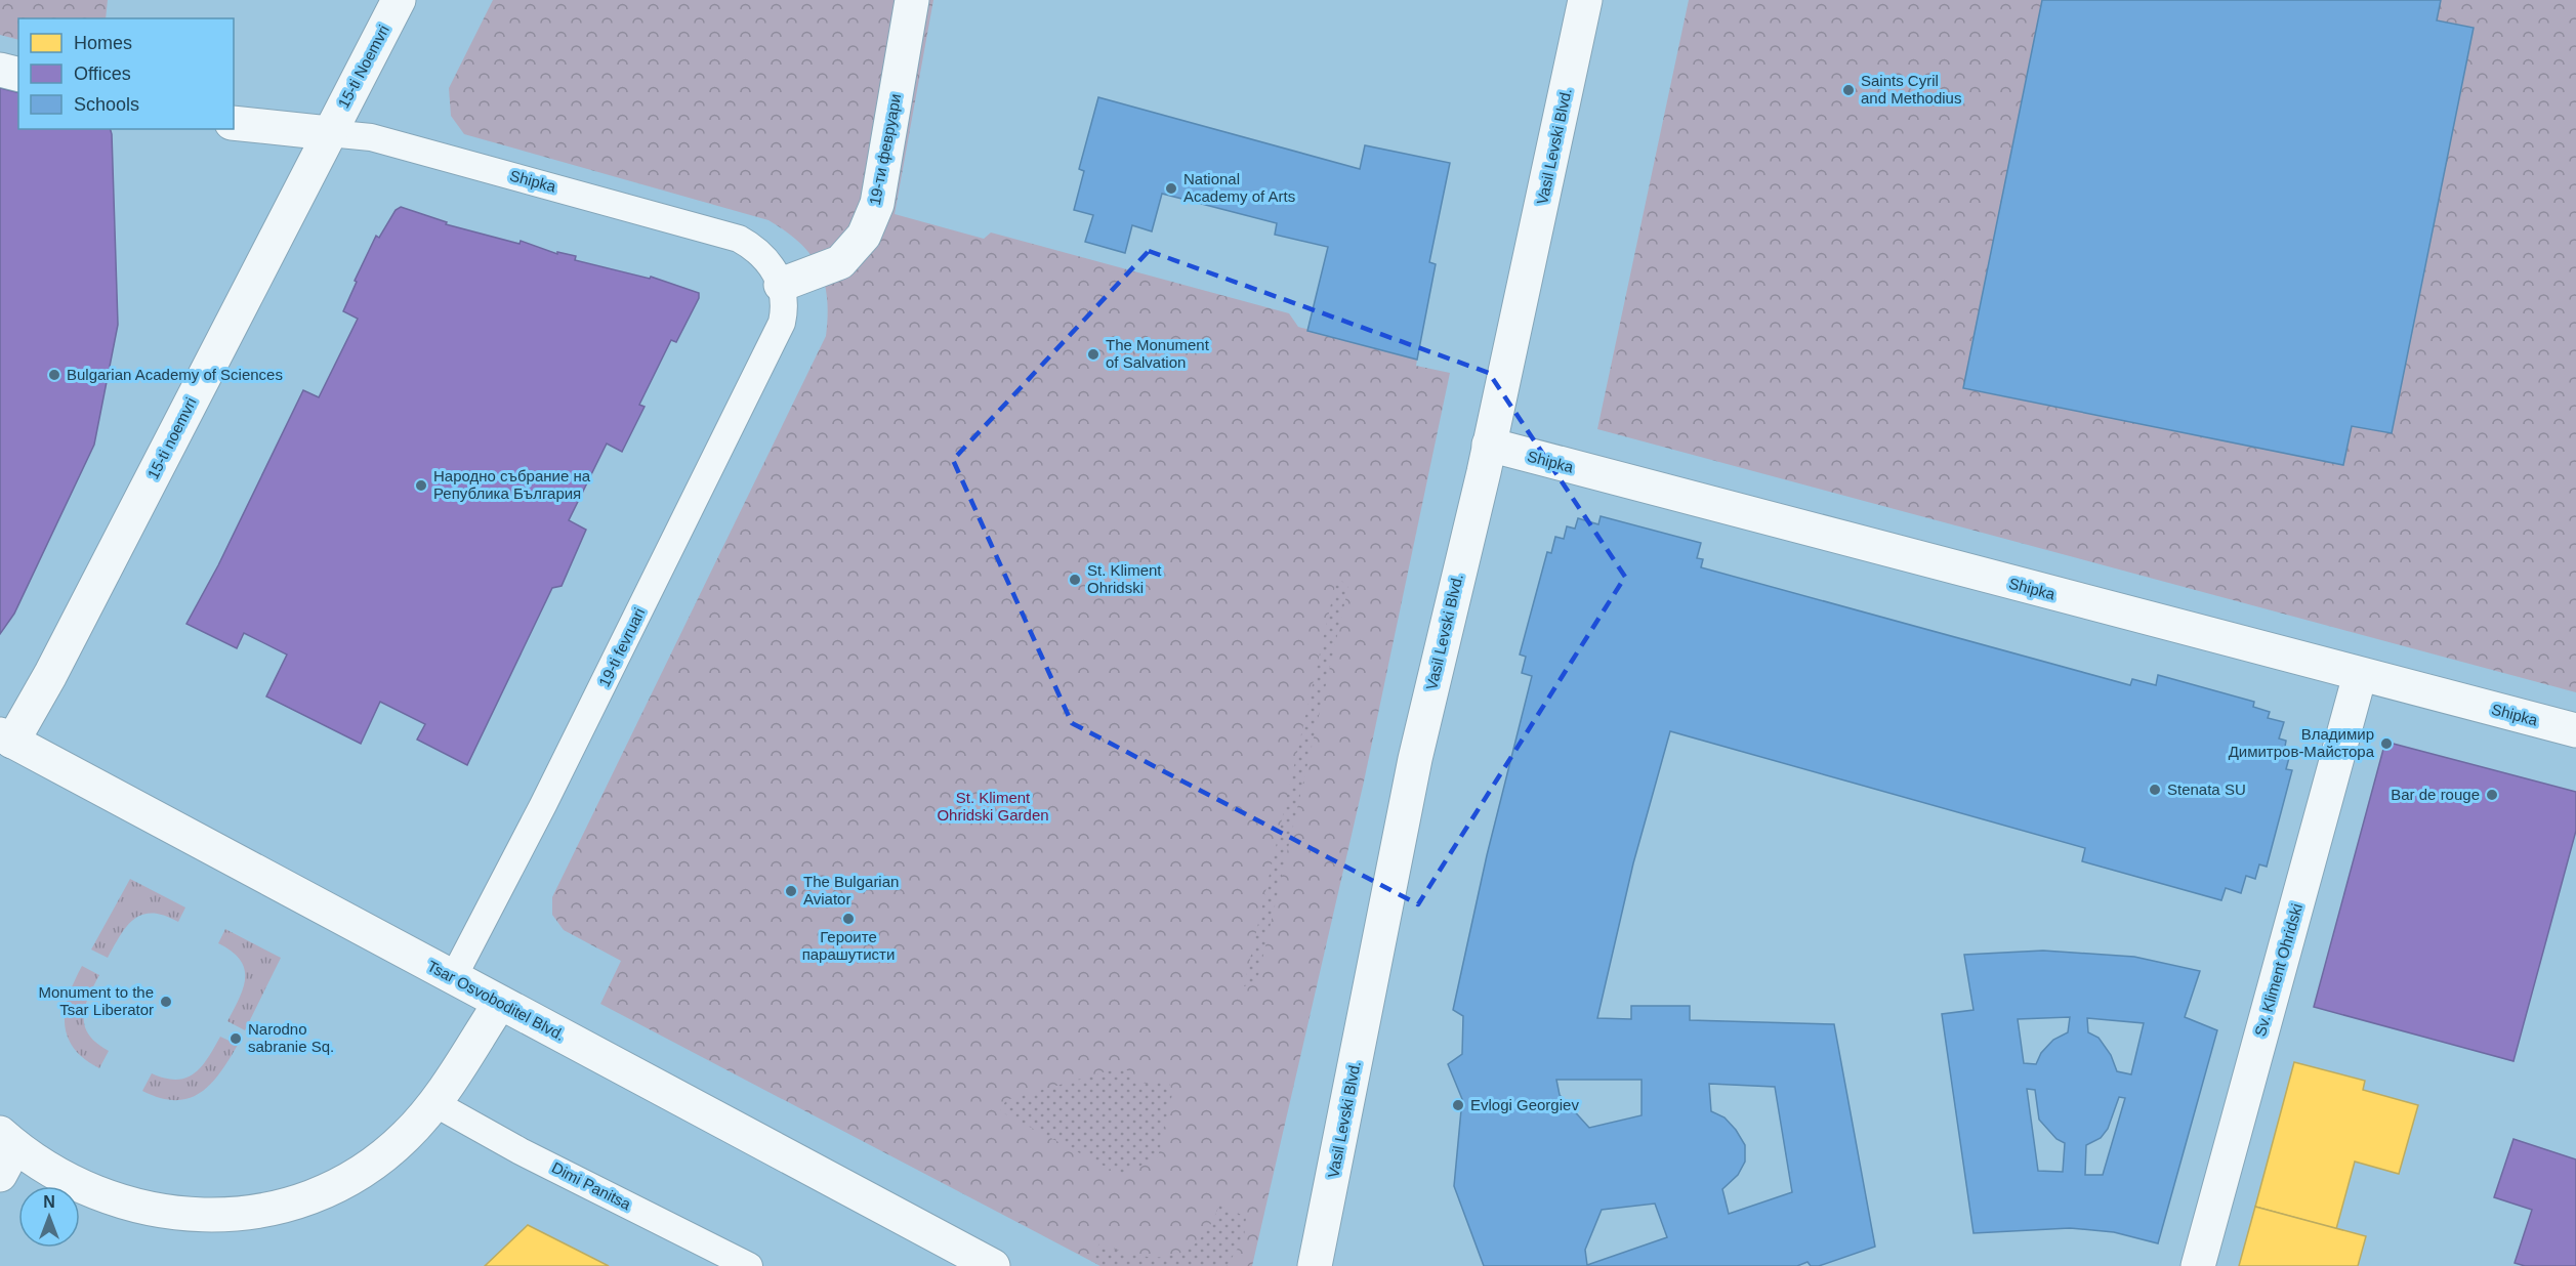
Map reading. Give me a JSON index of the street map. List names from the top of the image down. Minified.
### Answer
{"streets":{"street":["15-ti Noemvri","Vasil Levski Blvd.","19-ти февруари","Shipka","15-ti noemvri","Sv. Kliment Ohridski","Tsar Osvoboditel Blvd."],"lane":["19-ti fevruari","Dimi Panitsa"]},"crossings":[["15-ti Noemvri","Shipka"],["15-ti Noemvri","15-ti noemvri"],["Vasil Levski Blvd.","Shipka"],["19-ти февруари","Shipka"],["19-ти февруари","19-ti fevruari"],["Shipka","15-ti noemvri"],["Shipka","19-ti fevruari"],["Shipka","Sv. Kliment Ohridski"],["15-ti noemvri","Tsar Osvoboditel Blvd."],["19-ti fevruari","Tsar Osvoboditel Blvd."]],"parks":["St. Kliment Ohridski Garden"],"places":["Saints Cyril and Methodius","National Academy of Arts","The Monument of Salvation","Bulgarian Academy of Sciences","Народно събрание на Република България","St. Kliment Ohridski","Владимир Димитров-Майстора","Stenata SU","Bar de rouge","The Bulgarian Aviator","Героите парашутисти","Monument to the Tsar Liberator","Narodno sabranie Sq.","Evlogi Georgiev"],"legend":["Homes","Offices","Schools"],"north":"top"}
